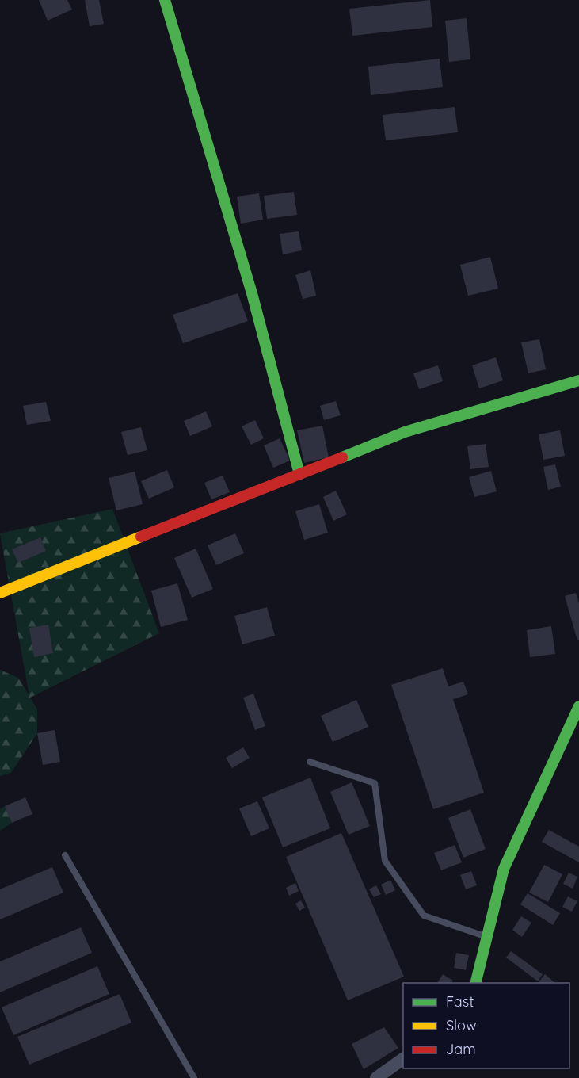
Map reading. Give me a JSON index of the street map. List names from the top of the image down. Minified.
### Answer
{"legend":["Fast","Slow","Jam"]}
